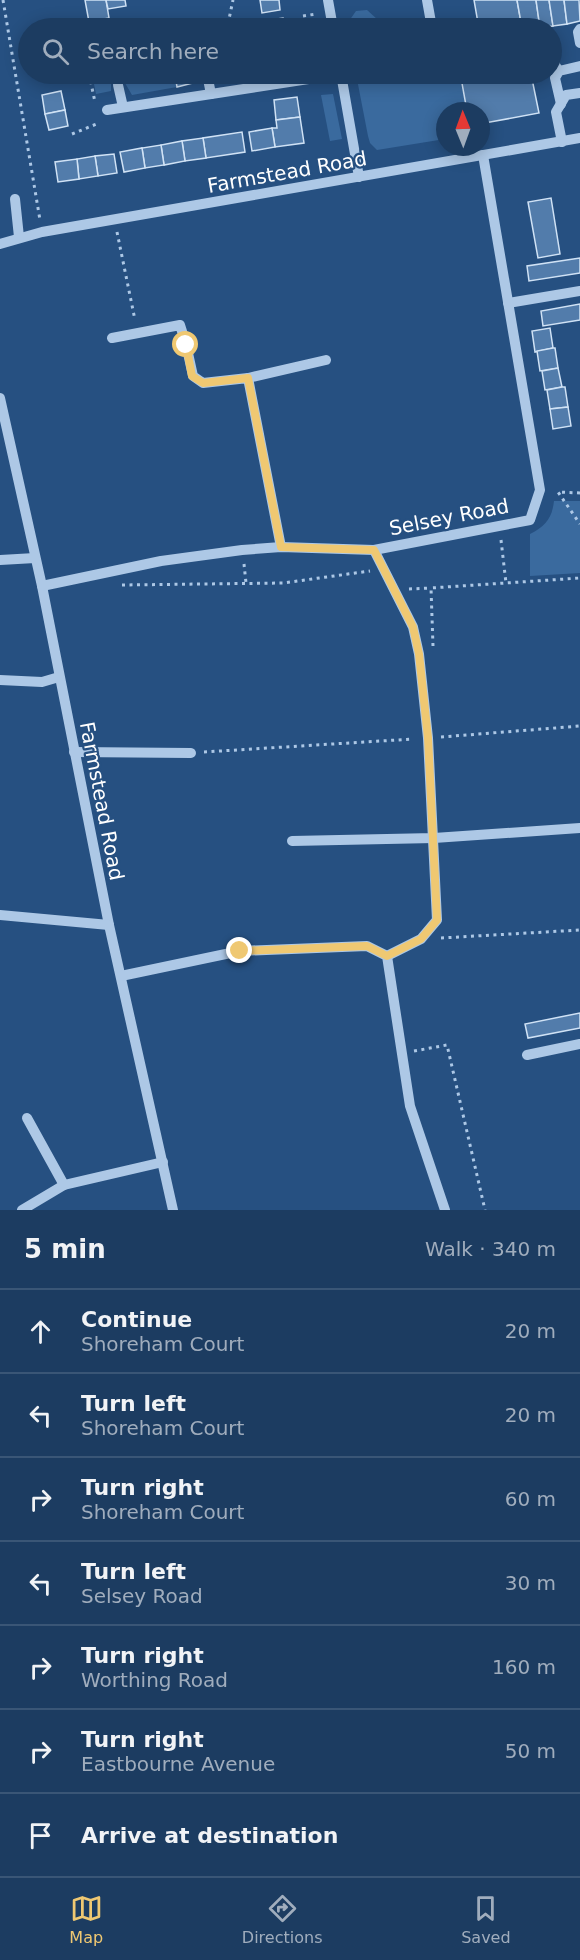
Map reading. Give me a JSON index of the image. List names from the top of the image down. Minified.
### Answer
{"streets":{"street":["Farmstead Road","Selsey Road"]},"crossings":[["Farmstead Road","Selsey Road"]],"north":"top","page":{"search":"Search here","heading":["5 min","Walk · 340 m"],"list":[["Continue","Shoreham Court","20 m"],["Turn left","Shoreham Court","20 m"],["Turn right","Shoreham Court","60 m"],["Turn left","Selsey Road","30 m"],["Turn right","Worthing Road","160 m"],["Turn right","Eastbourne Avenue","50 m"],"Arrive at destination"],"nav":["Map","Directions","Saved"]}}
